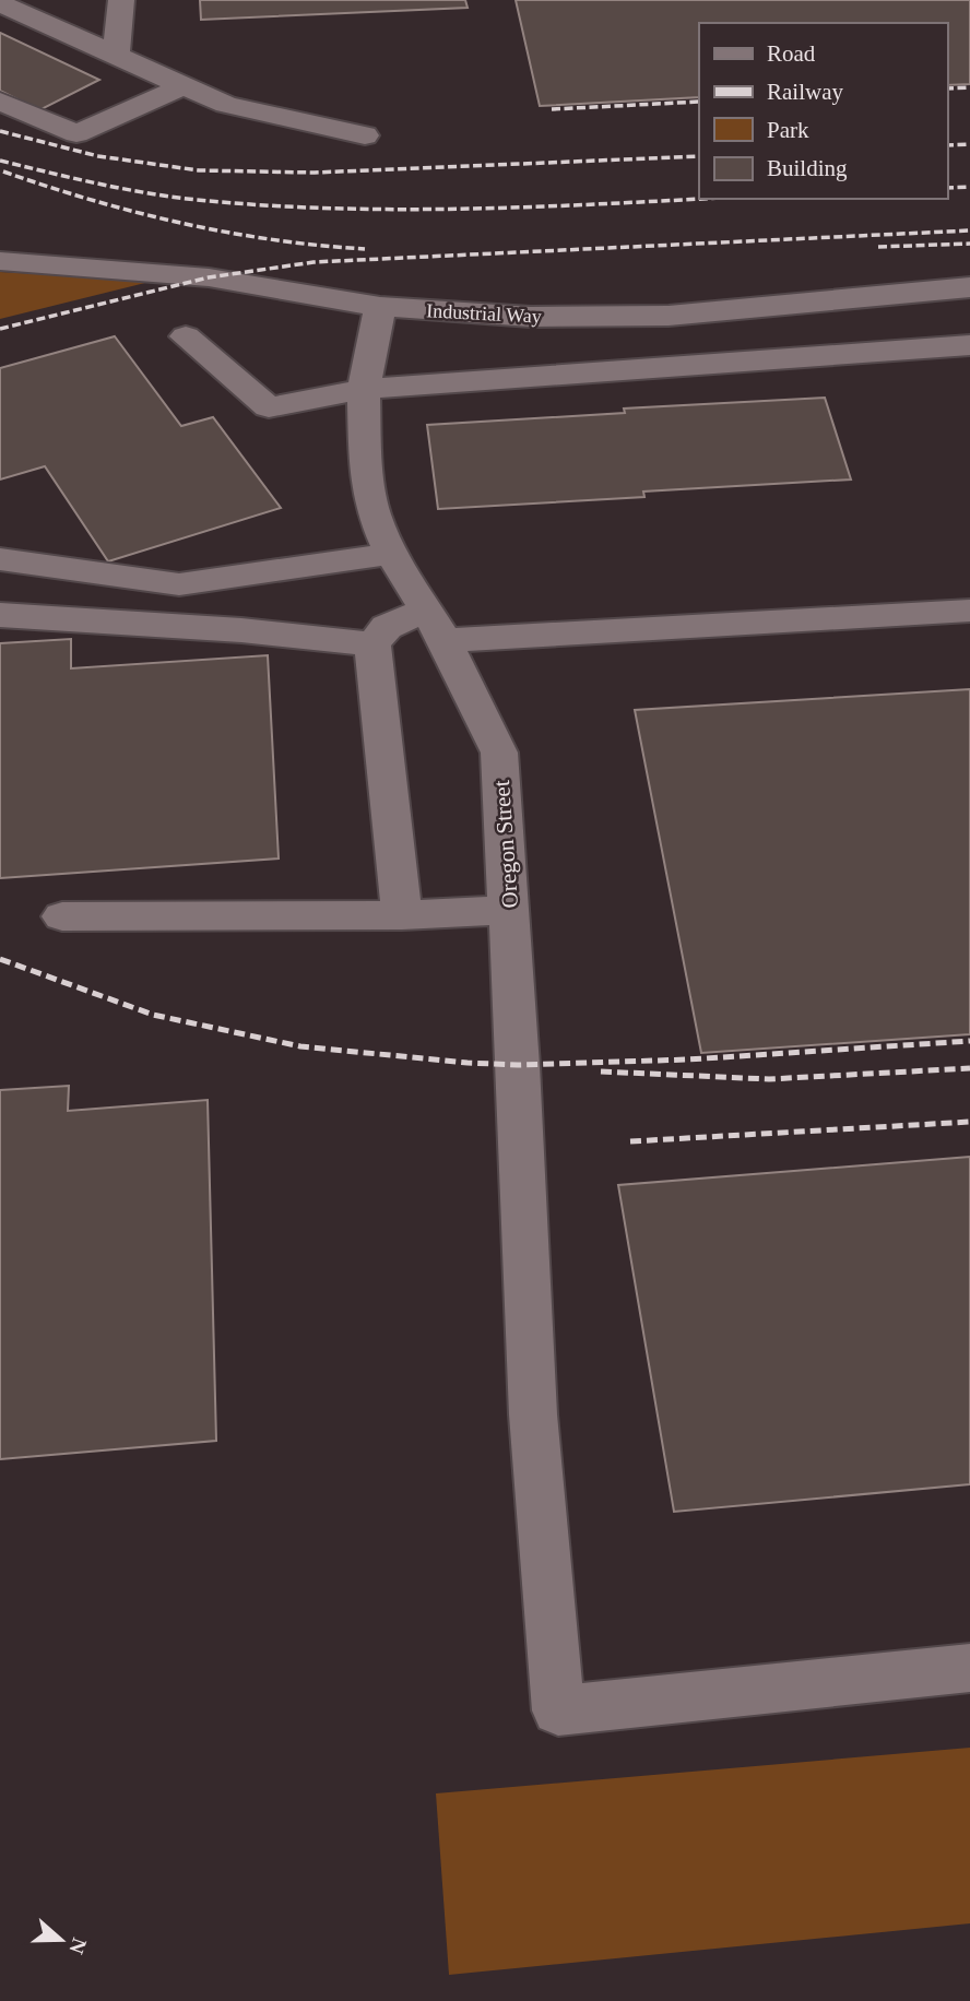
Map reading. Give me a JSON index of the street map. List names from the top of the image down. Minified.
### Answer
{"streets":{"street":["Industrial Way","Oregon Street"]},"crossings":[["Industrial Way","Oregon Street"]],"legend":["Road","Railway","Park","Building"],"north":"right"}
